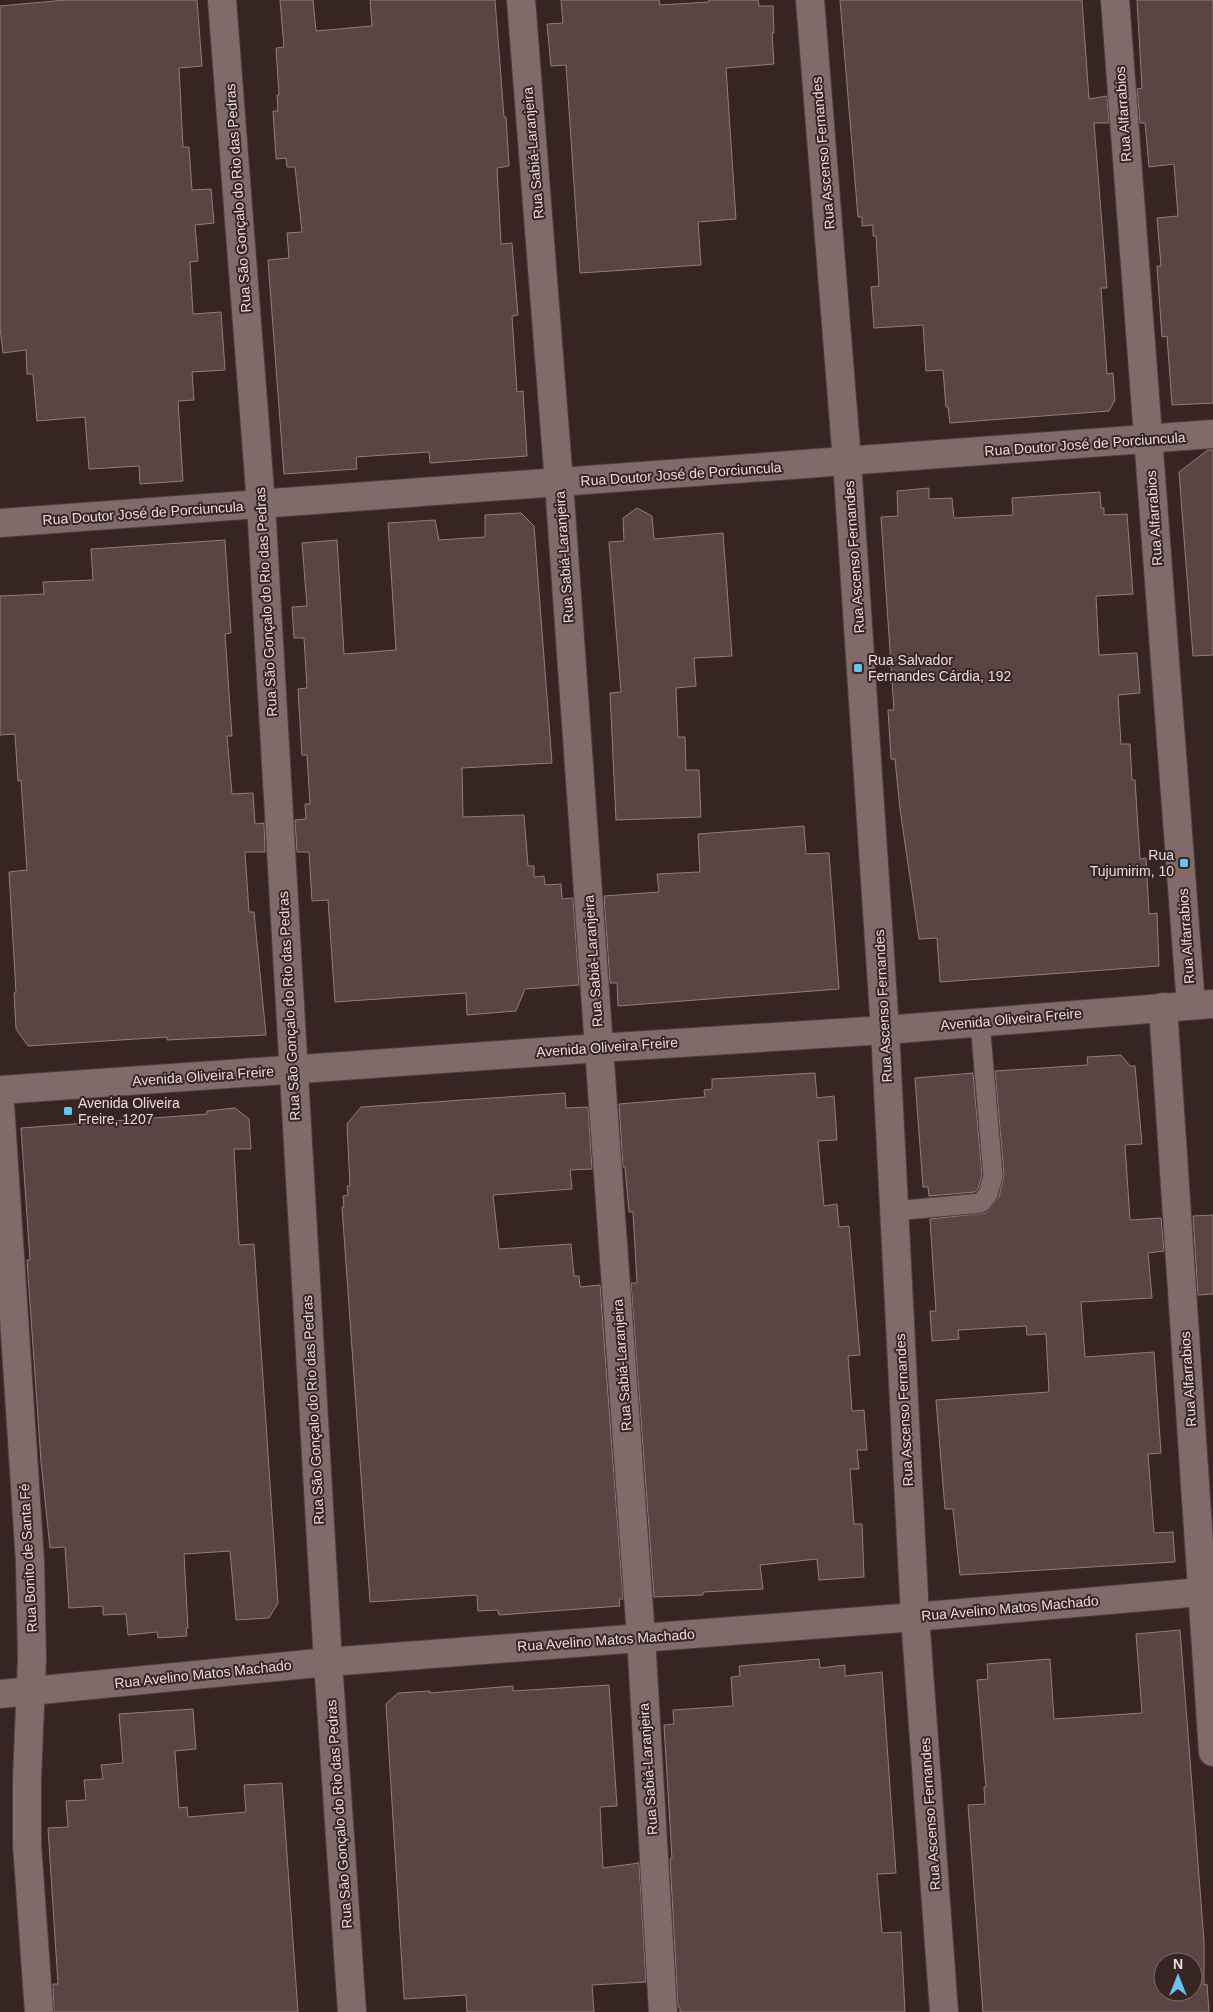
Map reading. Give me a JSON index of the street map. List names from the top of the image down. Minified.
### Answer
{"streets":{"street":["Rua Alfarrabios","Rua Sabiá-Laranjeira","Rua Ascenso Fernandes","Rua São Gonçalo do Rio das Pedras","Rua Doutor José de Porciuncula","Avenida Oliveira Freire","Rua Bonito de Santa Fé","Rua Avelino Matos Machado"]},"crossings":[["Rua Alfarrabios","Rua Doutor José de Porciuncula"],["Rua Alfarrabios","Avenida Oliveira Freire"],["Rua Alfarrabios","Rua Avelino Matos Machado"],["Rua Sabiá-Laranjeira","Rua Doutor José de Porciuncula"],["Rua Sabiá-Laranjeira","Avenida Oliveira Freire"],["Rua Sabiá-Laranjeira","Rua Avelino Matos Machado"],["Rua Ascenso Fernandes","Rua Doutor José de Porciuncula"],["Rua Ascenso Fernandes","Avenida Oliveira Freire"],["Rua Ascenso Fernandes","Rua Avelino Matos Machado"],["Rua São Gonçalo do Rio das Pedras","Rua Doutor José de Porciuncula"],["Rua São Gonçalo do Rio das Pedras","Avenida Oliveira Freire"],["Rua São Gonçalo do Rio das Pedras","Rua Avelino Matos Machado"],["Rua Bonito de Santa Fé","Rua Avelino Matos Machado"]],"places":{"transit":["Rua Salvador Fernandes Cárdia, 192","Rua Tujumirim, 10","Avenida Oliveira Freire, 1207"]},"north":"top"}
